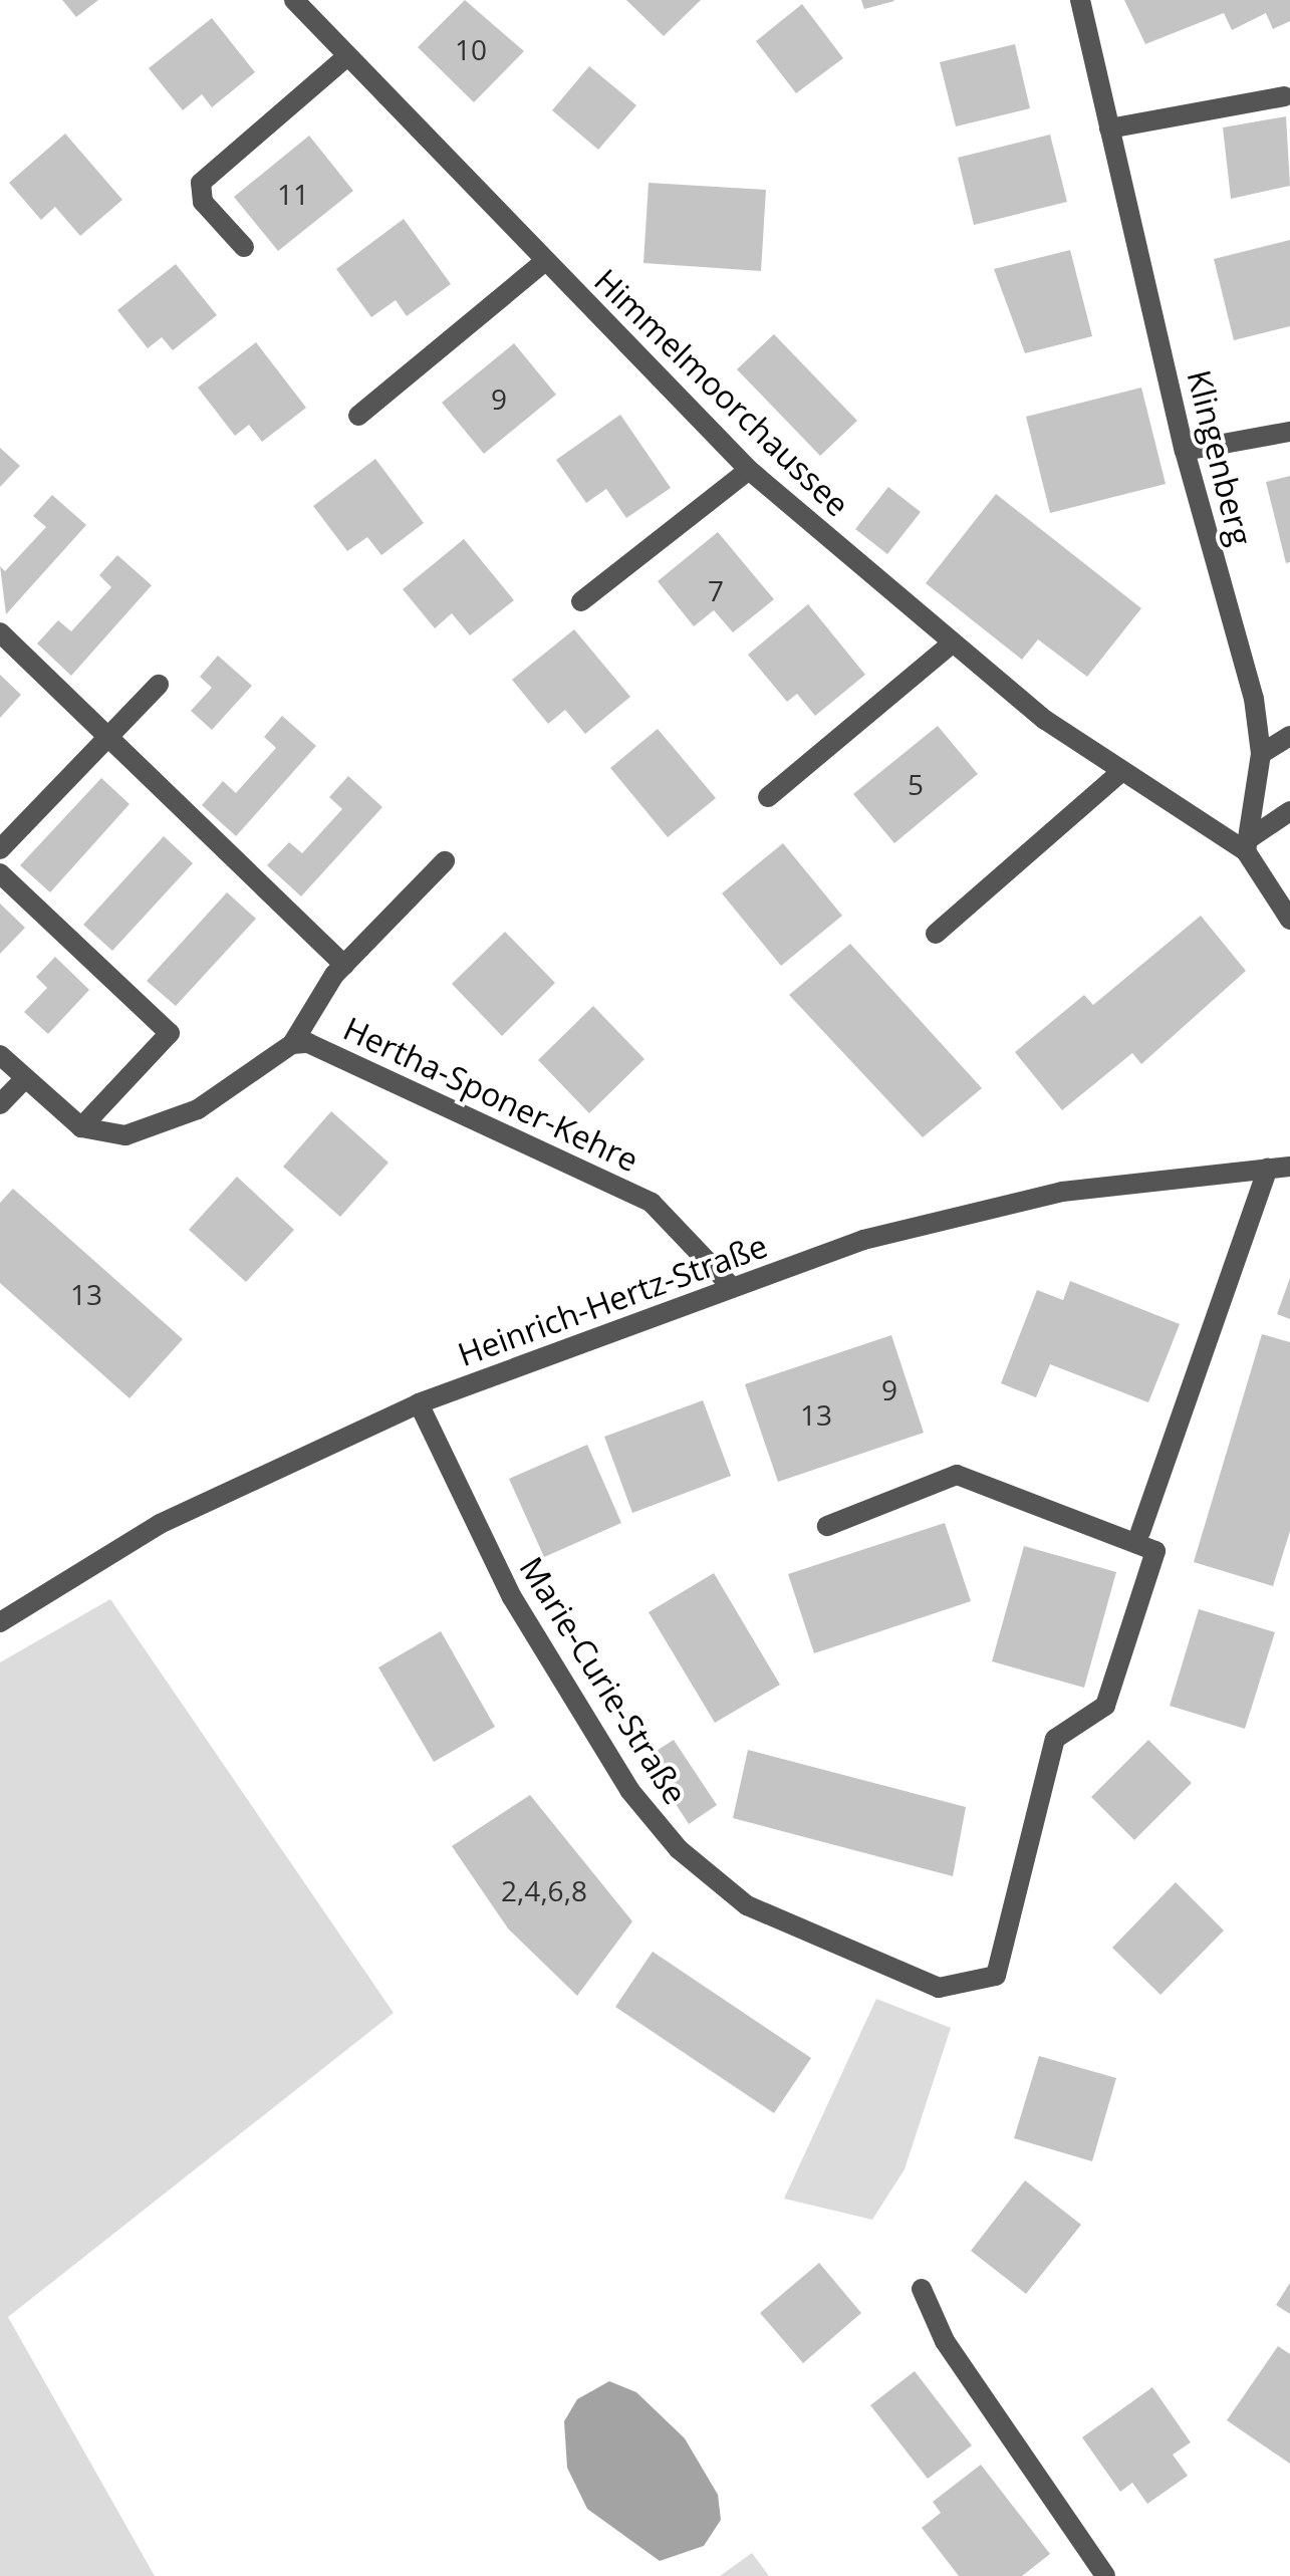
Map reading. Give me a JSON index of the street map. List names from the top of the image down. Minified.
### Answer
{"streets":{"street":["Himmelmoorchaussee","Klingenberg","Hertha-Sponer-Kehre","Heinrich-Hertz-Straße","Marie-Curie-Straße"]},"crossings":[["Himmelmoorchaussee","Klingenberg"],["Hertha-Sponer-Kehre","Heinrich-Hertz-Straße"],["Heinrich-Hertz-Straße","Marie-Curie-Straße"]],"house_numbers":["10","11","9","7","5","13","9","13","2,4,6,8"]}
